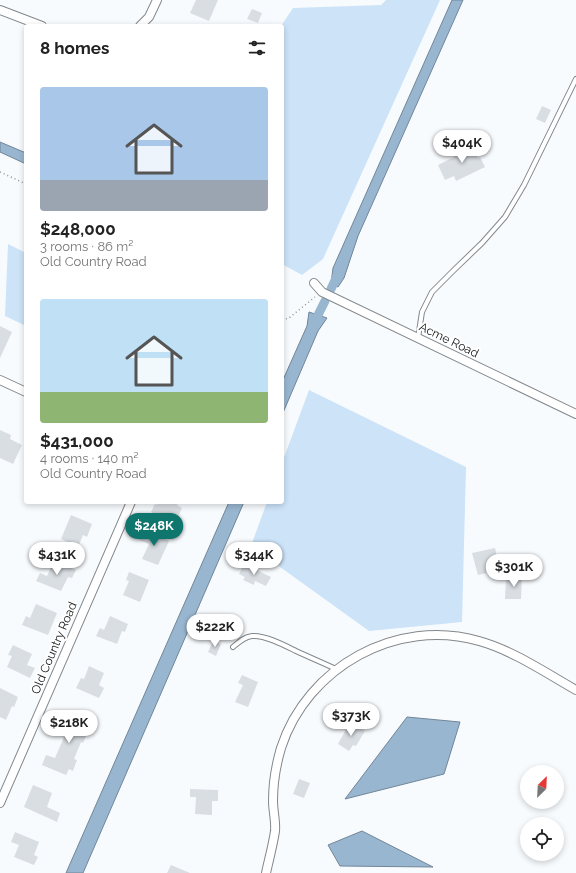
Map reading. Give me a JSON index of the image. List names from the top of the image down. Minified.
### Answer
{"streets":{"street":["Acme Road","Old Country Road"]},"north":"top right","page":{"heading":"8 homes","list":[{"name":"$248,000","note":"3 rooms · 86 m² · Old Country Road"},{"name":"$431,000","note":"4 rooms · 140 m² · Old Country Road"}],"price":["$404K","$248K","$431K","$344K","$301K","$222K","$373K","$218K"]}}
